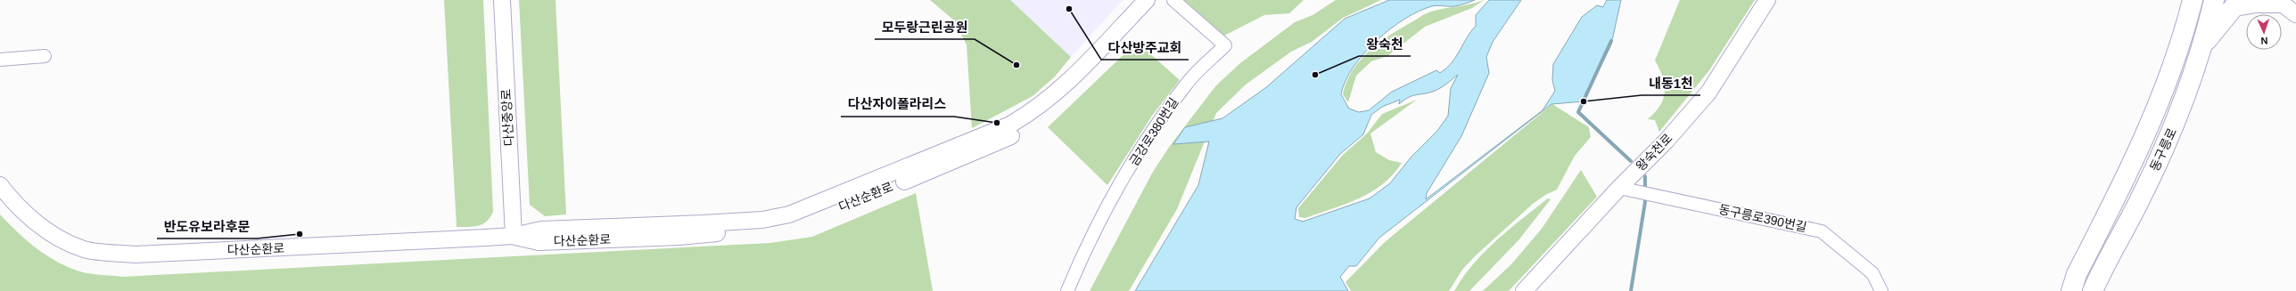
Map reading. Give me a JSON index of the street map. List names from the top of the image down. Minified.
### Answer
{"streets":{"main road":["동구릉로"],"street":["다산중앙로","금강로380번길","왕숙천로","다산순환로","동구릉로390번길"]},"crossings":[["다산중앙로","다산순환로"],["왕숙천로","동구릉로390번길"]],"places":["다산방주교회","모두랑근린공원","왕숙천","내동1천","다산자이폴라리스","반도유보라후문"],"north":"bottom"}
